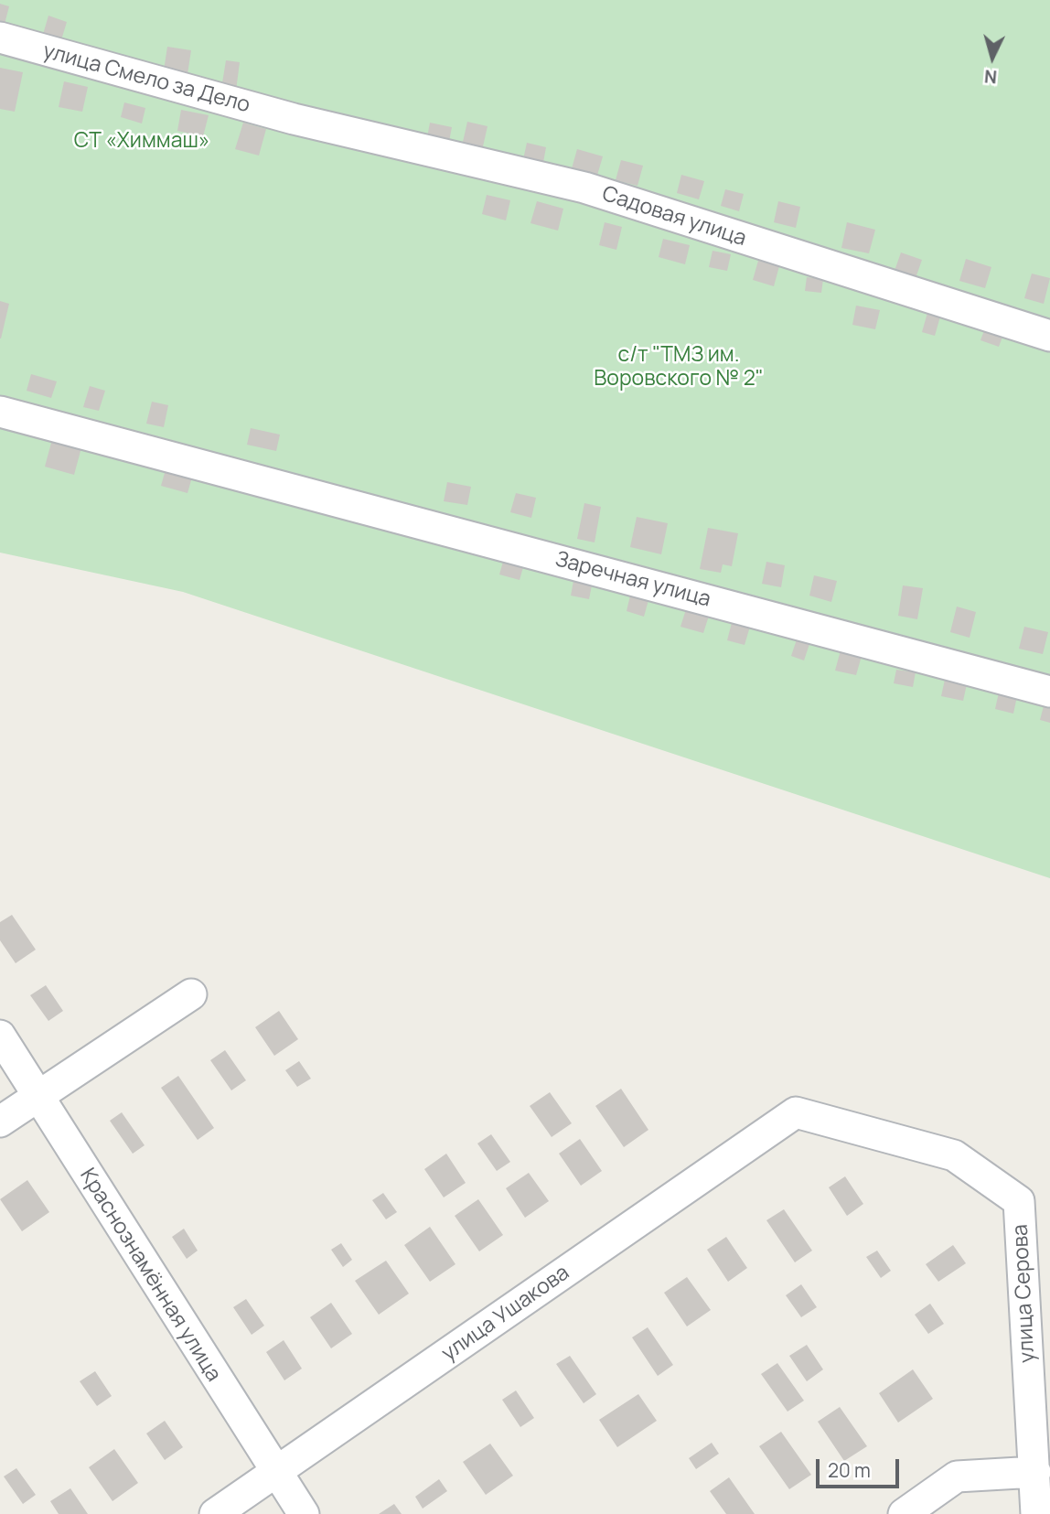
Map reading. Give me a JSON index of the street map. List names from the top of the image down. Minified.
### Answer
{"streets":{"street":["улица Смело за Дело","Садовая улица","Заречная улица","Краснознамённая улица","улица Серова","улица Ушакова"]},"crossings":[["улица Смело за Дело","Садовая улица"],["Краснознамённая улица","улица Ушакова"],["улица Серова","улица Ушакова"]],"parks":["СТ «Химмаш»","с/т \"ТМЗ им. Воровского № 2\""],"scale_bar":"20 m","north":"bottom"}
